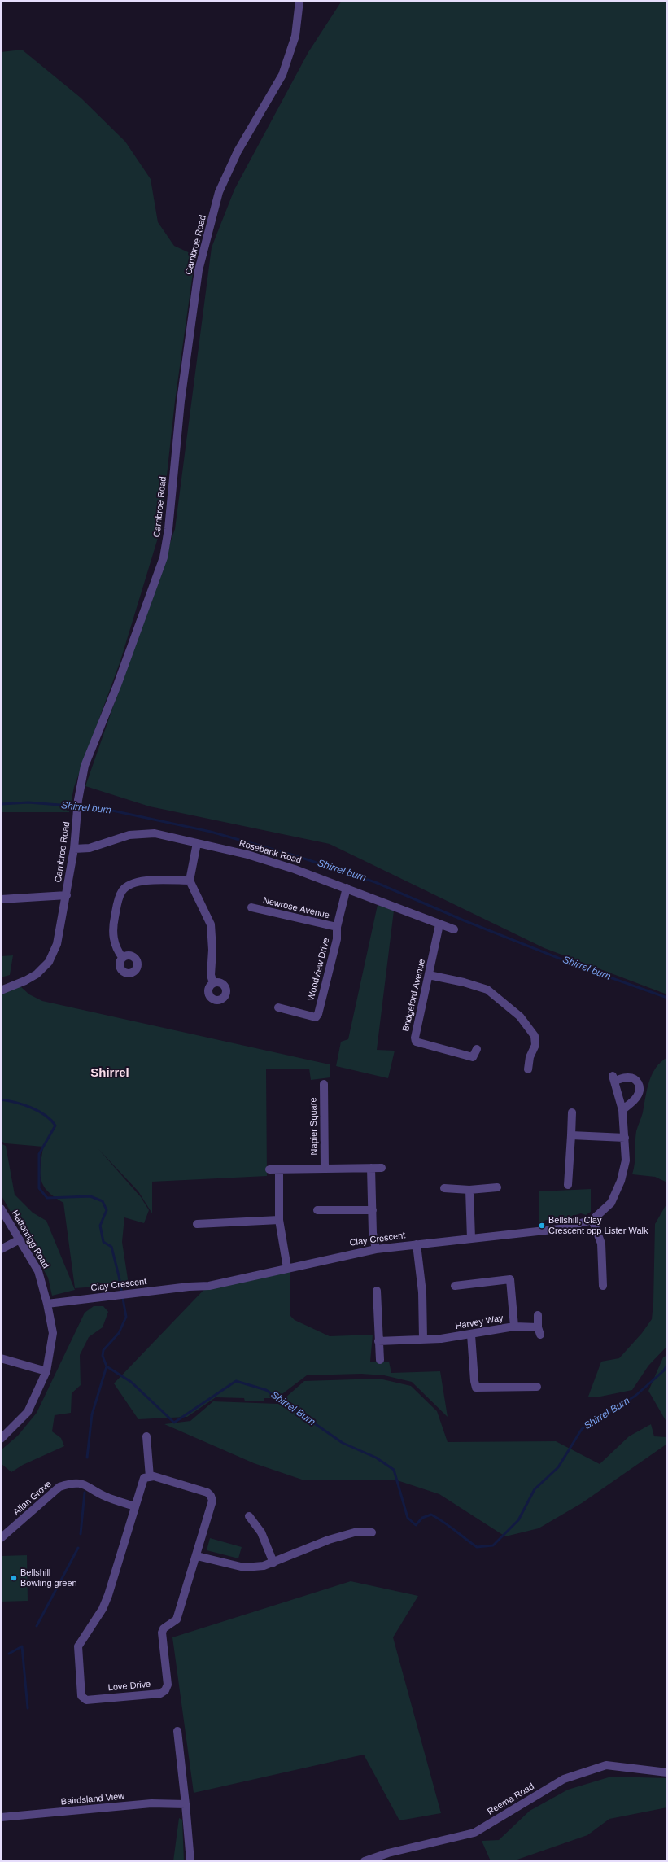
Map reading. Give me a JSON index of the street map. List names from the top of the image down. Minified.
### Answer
{"streets":{"street":["Carnbroe Road","Rosebank Road","Newrose Avenue","Woodview Drive","Bridgeford Avenue","Napier Square","Hattonrigg Road","Clay Crescent","Harvey Way","Allan Grove","Love Drive","Bairdsland View","Reema Road"]},"crossings":[["Carnbroe Road","Rosebank Road"],["Rosebank Road","Woodview Drive"],["Rosebank Road","Bridgeford Avenue"],["Newrose Avenue","Woodview Drive"],["Hattonrigg Road","Clay Crescent"],["Allan Grove","Love Drive"]],"districts":["Shirrel"],"water":["Shirrel burn","Shirrel Burn"],"places":["Bellshill, Clay Crescent opp Lister Walk","Bellshill Bowling green"]}
